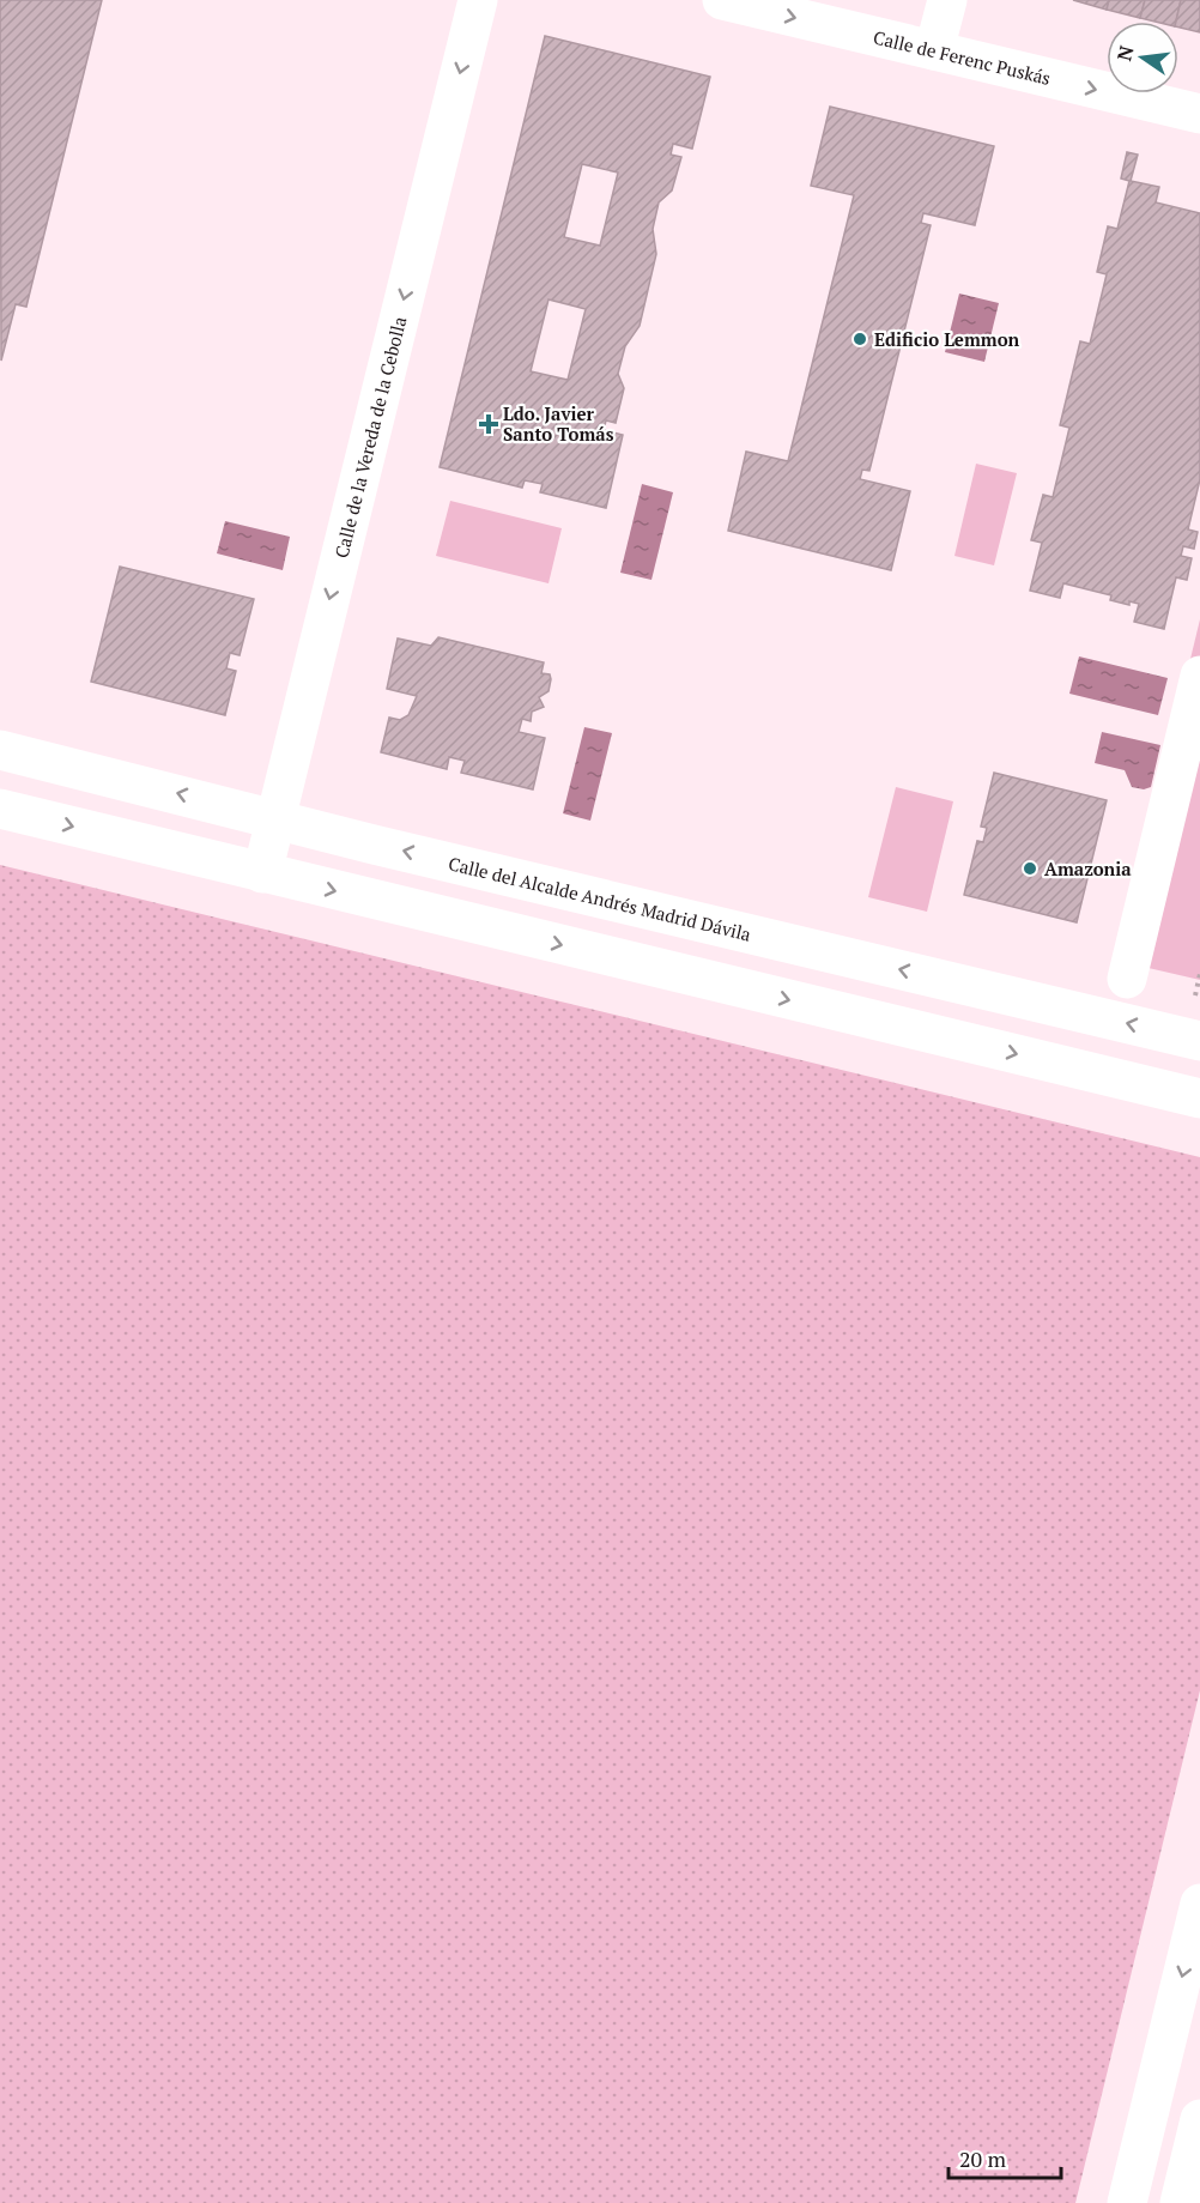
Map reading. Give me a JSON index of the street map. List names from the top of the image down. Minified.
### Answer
{"streets":{"main road":["Calle de Ferenc Puskás","Calle de la Vereda de la Cebolla","Calle del Alcalde Andrés Madrid Dávila"]},"crossings":[["Calle de la Vereda de la Cebolla","Calle del Alcalde Andrés Madrid Dávila"]],"one_way":["Calle de Ferenc Puskás","Calle de la Vereda de la Cebolla"],"places":{"other":["Edificio Lemmon","Amazonia"],"health":["Ldo. Javier Santo Tomás"]},"scale_bar":"20 m","north":"left"}
